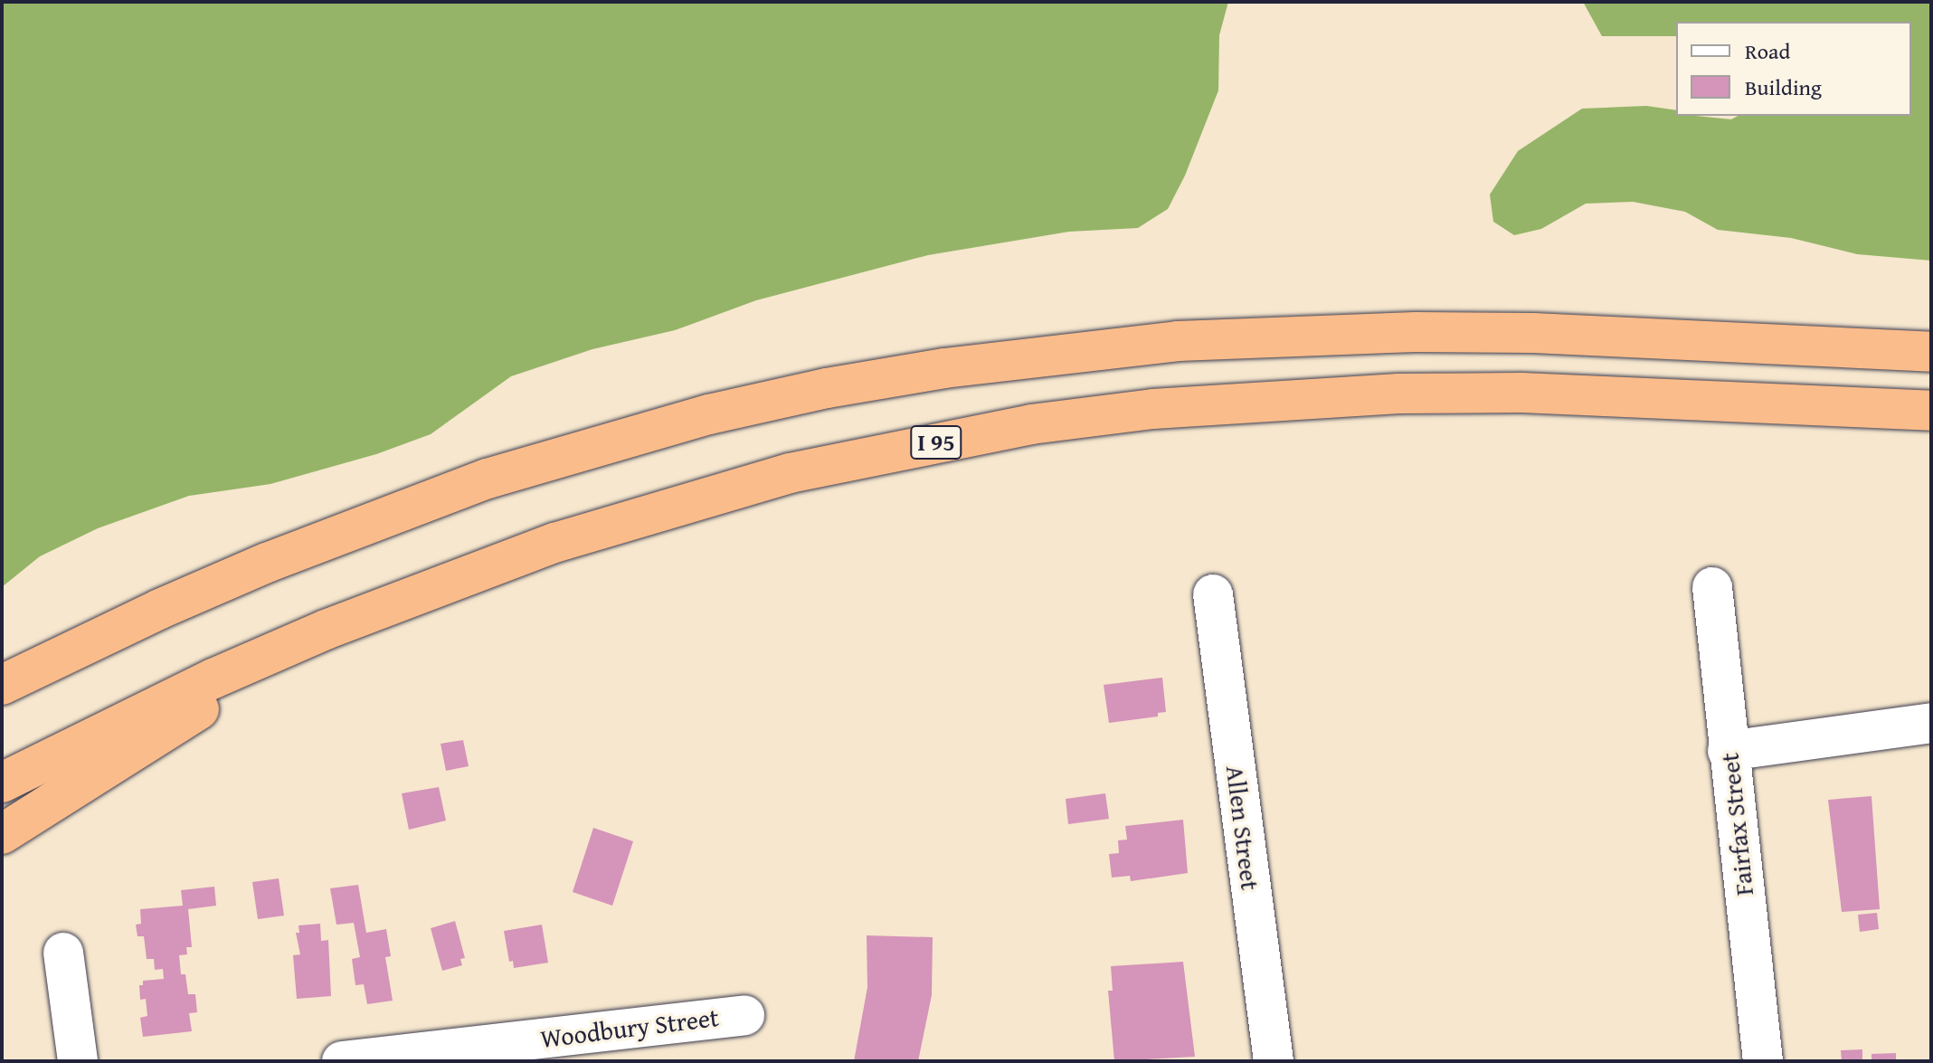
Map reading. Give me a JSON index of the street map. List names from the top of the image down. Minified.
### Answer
{"streets":{"highway":["I 95"],"street":["Fairfax Street","Allen Street","Woodbury Street"]},"legend":["Road","Building"]}
